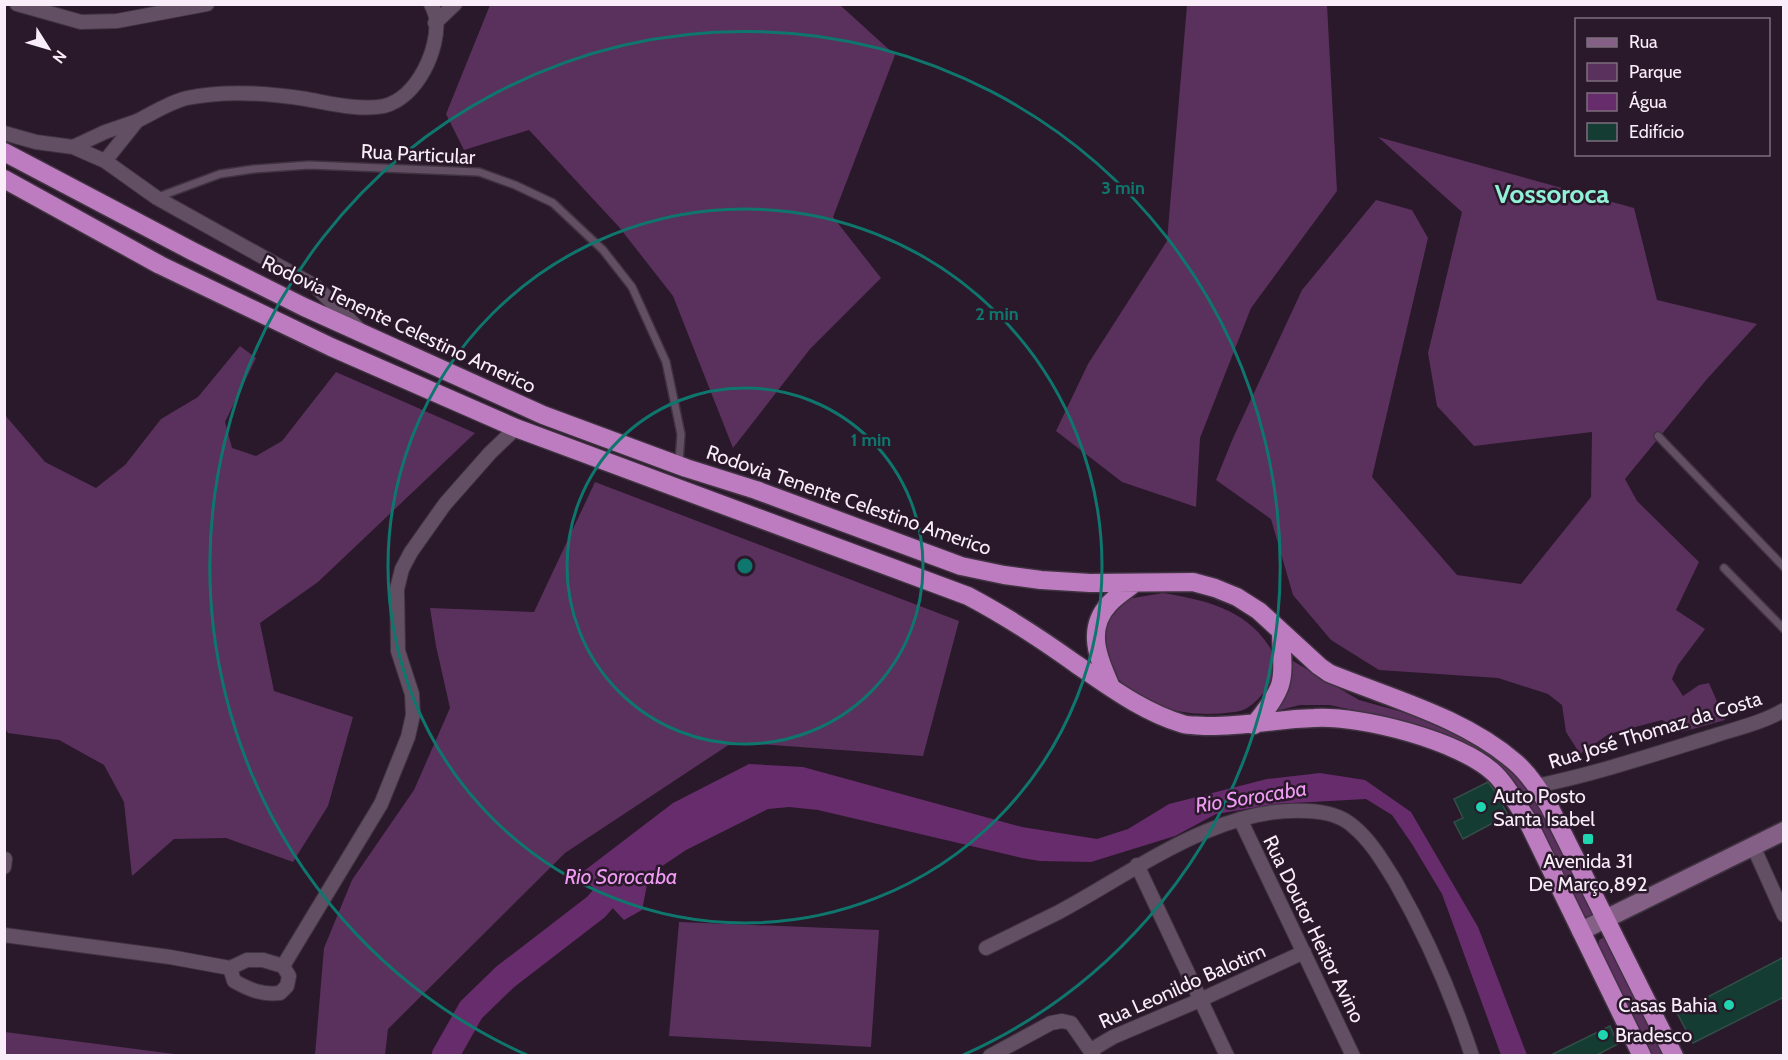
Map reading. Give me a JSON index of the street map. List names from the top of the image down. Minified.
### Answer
{"streets":{"highway":["Rodovia Tenente Celestino Americo"],"street":["Rua José Thomaz da Costa","Rua Doutor Heitor Avino","Rua Leonildo Balotim"],"lane":["Rua Particular"]},"crossings":[["Rua Particular","Rodovia Tenente Celestino Americo"],["Rodovia Tenente Celestino Americo","Rua José Thomaz da Costa"],["Rua Doutor Heitor Avino","Rua Leonildo Balotim"]],"districts":["Vossoroca"],"water":["Rio Sorocaba"],"places":{"other":["Auto Posto Santa Isabel","Casas Bahia","Bradesco"],"transit":["Avenida 31 De Março,892"]},"legend":["Rua","Parque","Água","Edifício"],"north":"bottom right","rings":["3 min","2 min","1 min"]}
